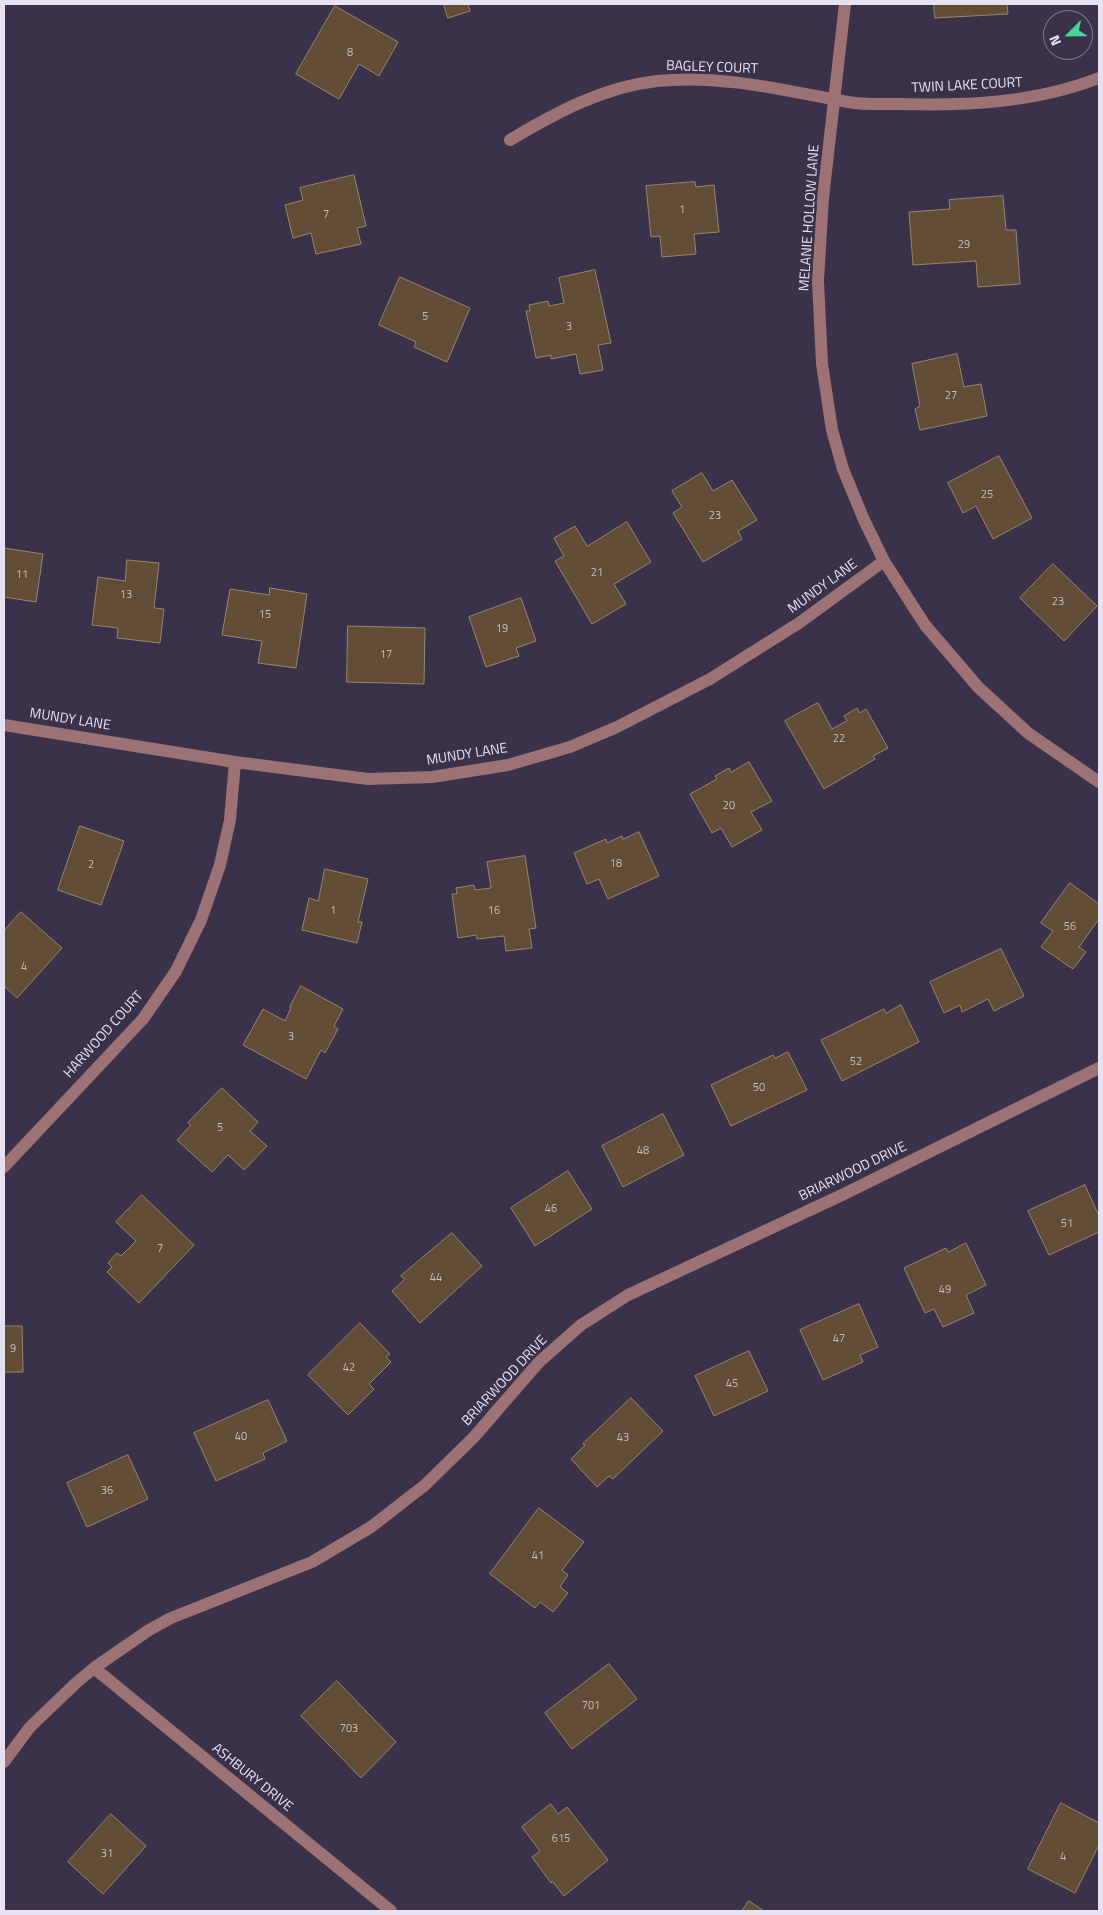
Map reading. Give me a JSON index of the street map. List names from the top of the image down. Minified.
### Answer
{"streets":{"street":["BAGLEY COURT","TWIN LAKE COURT","MELANIE HOLLOW LANE","MUNDY LANE","HARWOOD COURT","BRIARWOOD DRIVE","ASHBURY DRIVE"]},"crossings":[["BAGLEY COURT","TWIN LAKE COURT"],["BAGLEY COURT","MELANIE HOLLOW LANE"],["TWIN LAKE COURT","MELANIE HOLLOW LANE"],["MELANIE HOLLOW LANE","MUNDY LANE"],["MUNDY LANE","HARWOOD COURT"],["BRIARWOOD DRIVE","ASHBURY DRIVE"]],"house_numbers":["8","1","7","29","5","3","27","25","23","21","11","13","23","15","19","17","22","20","18","2","1","16","56","4","3","52","50","5","48","46","51","7","44","49","47","9","42","45","40","43","36","41","701","703","615","31","4"],"north":"bottom left"}
